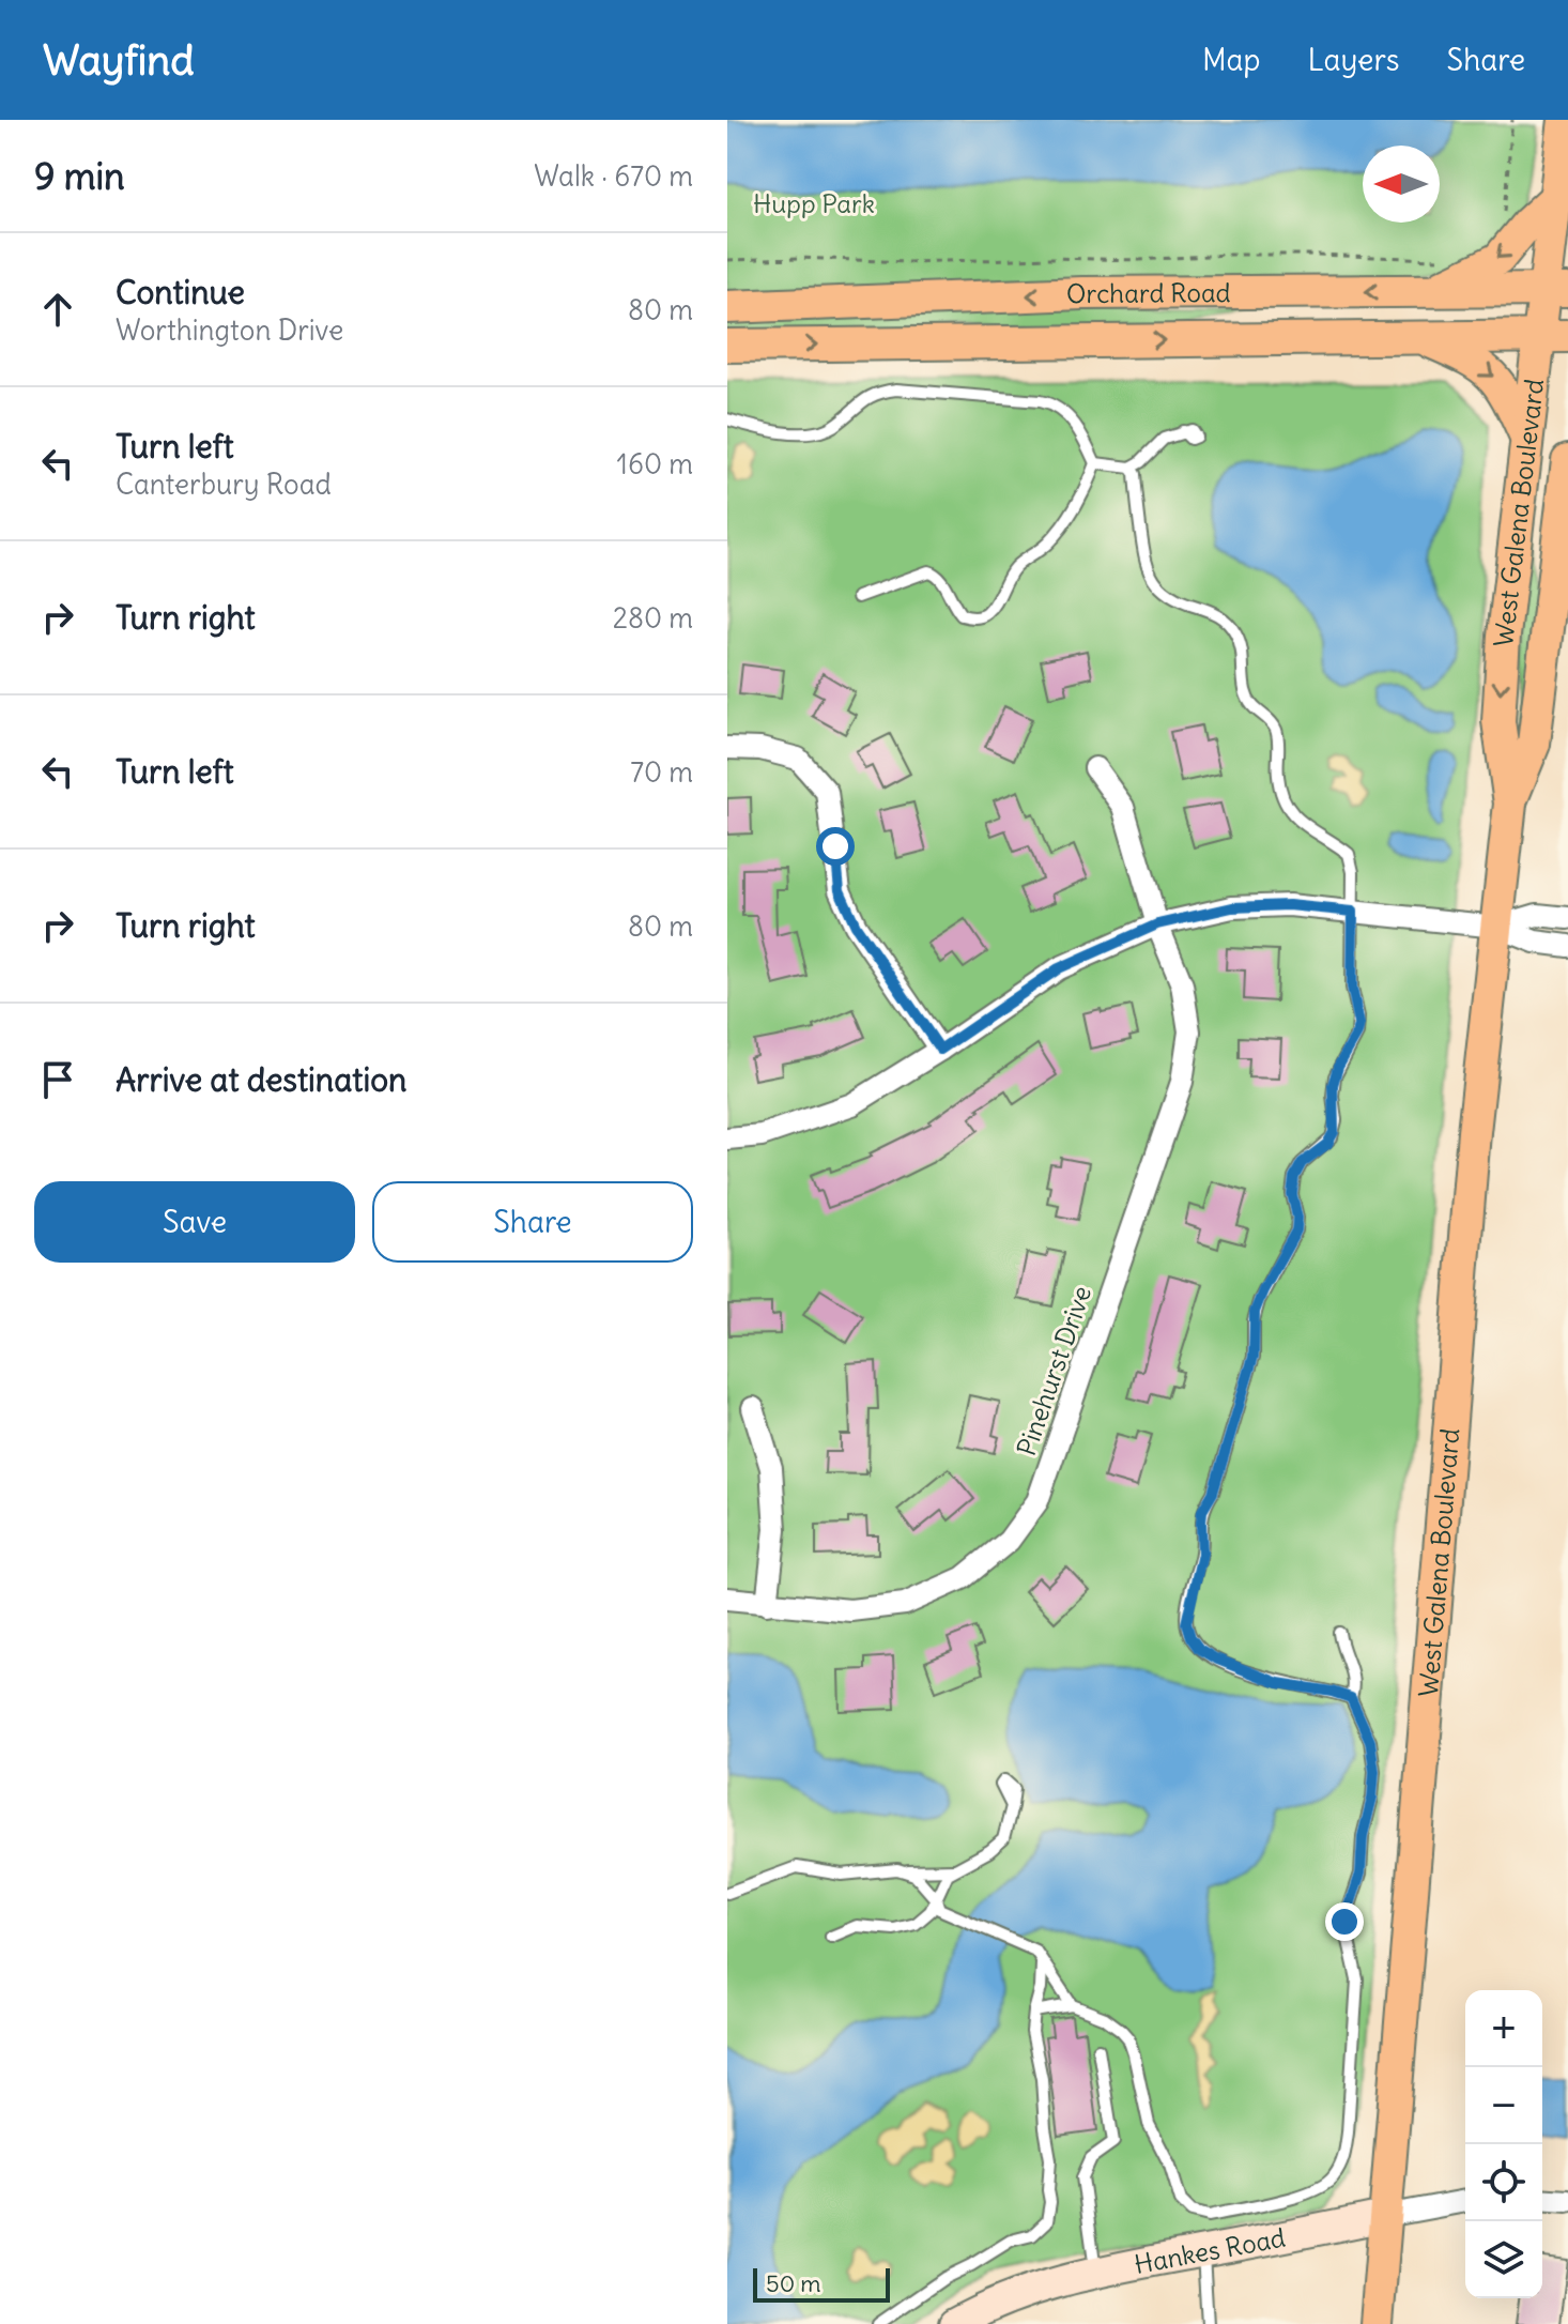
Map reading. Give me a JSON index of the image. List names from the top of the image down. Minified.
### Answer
{"streets":{"main road":["Orchard Road","West Galena Boulevard"],"street":["Pinehurst Drive","Hankes Road"]},"crossings":[["Orchard Road","West Galena Boulevard"],["West Galena Boulevard","Hankes Road"]],"parks":["Hupp Park"],"scale_bar":"50 m","north":"left","page":{"header":"Wayfind","nav":["Map","Layers","Share"],"heading":["9 min","Walk · 670 m"],"list":[["Continue","Worthington Drive","80 m"],["Turn left","Canterbury Road","160 m"],["Turn right","280 m"],["Turn left","70 m"],["Turn right","80 m"],"Arrive at destination"],"buttons":["Save","Share"],"map_buttons":["+","−"],"scale":"50 m"}}
